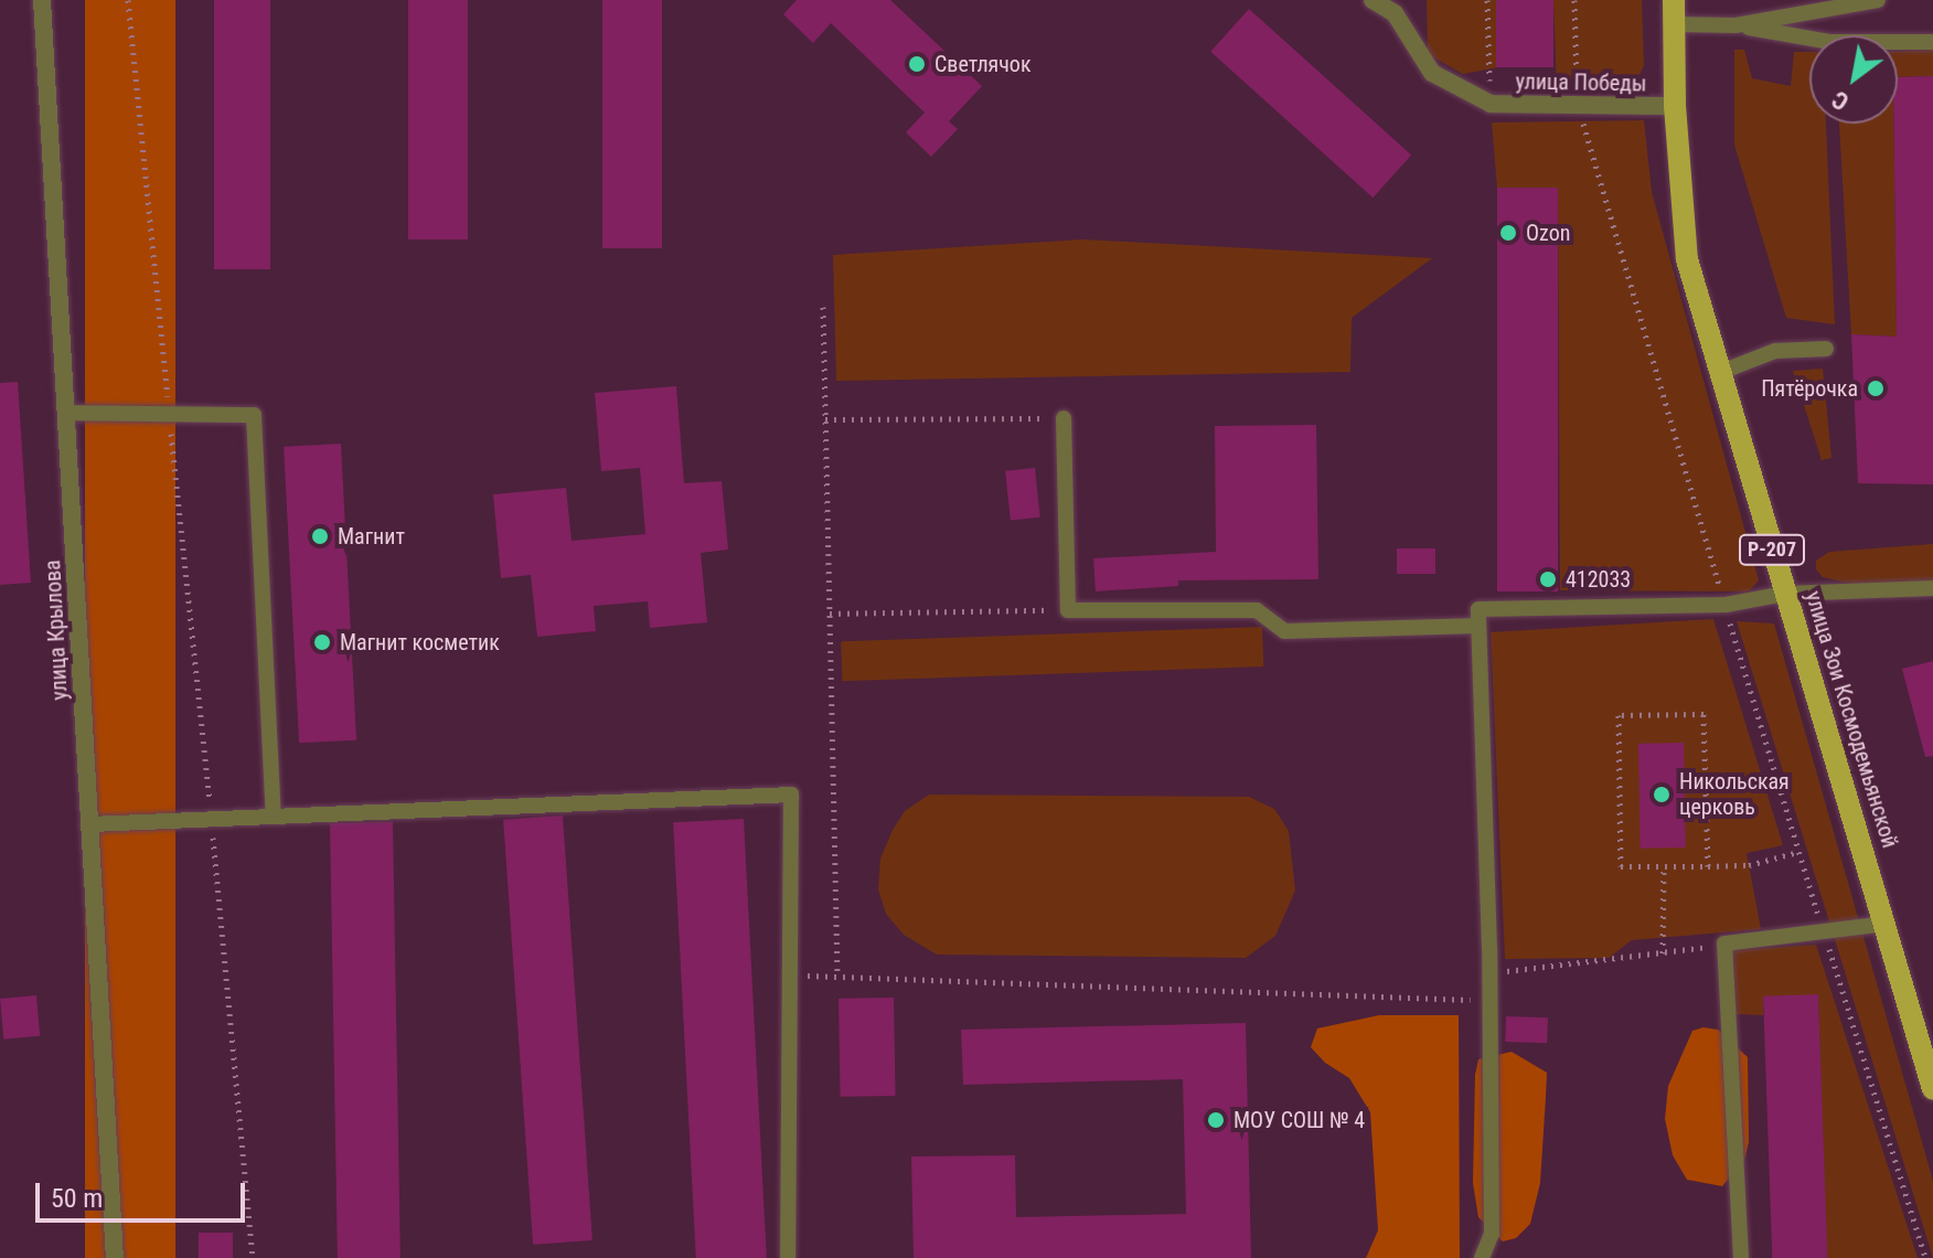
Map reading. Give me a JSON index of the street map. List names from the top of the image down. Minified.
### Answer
{"streets":{"main road":["Р-207","улица Зои Космодемьянской"],"street":["улица Победы","улица Крылова"]},"crossings":[["улица Победы","улица Зои Космодемьянской"]],"places":["Светлячок","Ozon","Пятёрочка","Магнит","412033","Магнит косметик","Никольская церковь","МОУ СОШ № 4"],"scale_bar":"50 m","north":"bottom left"}
